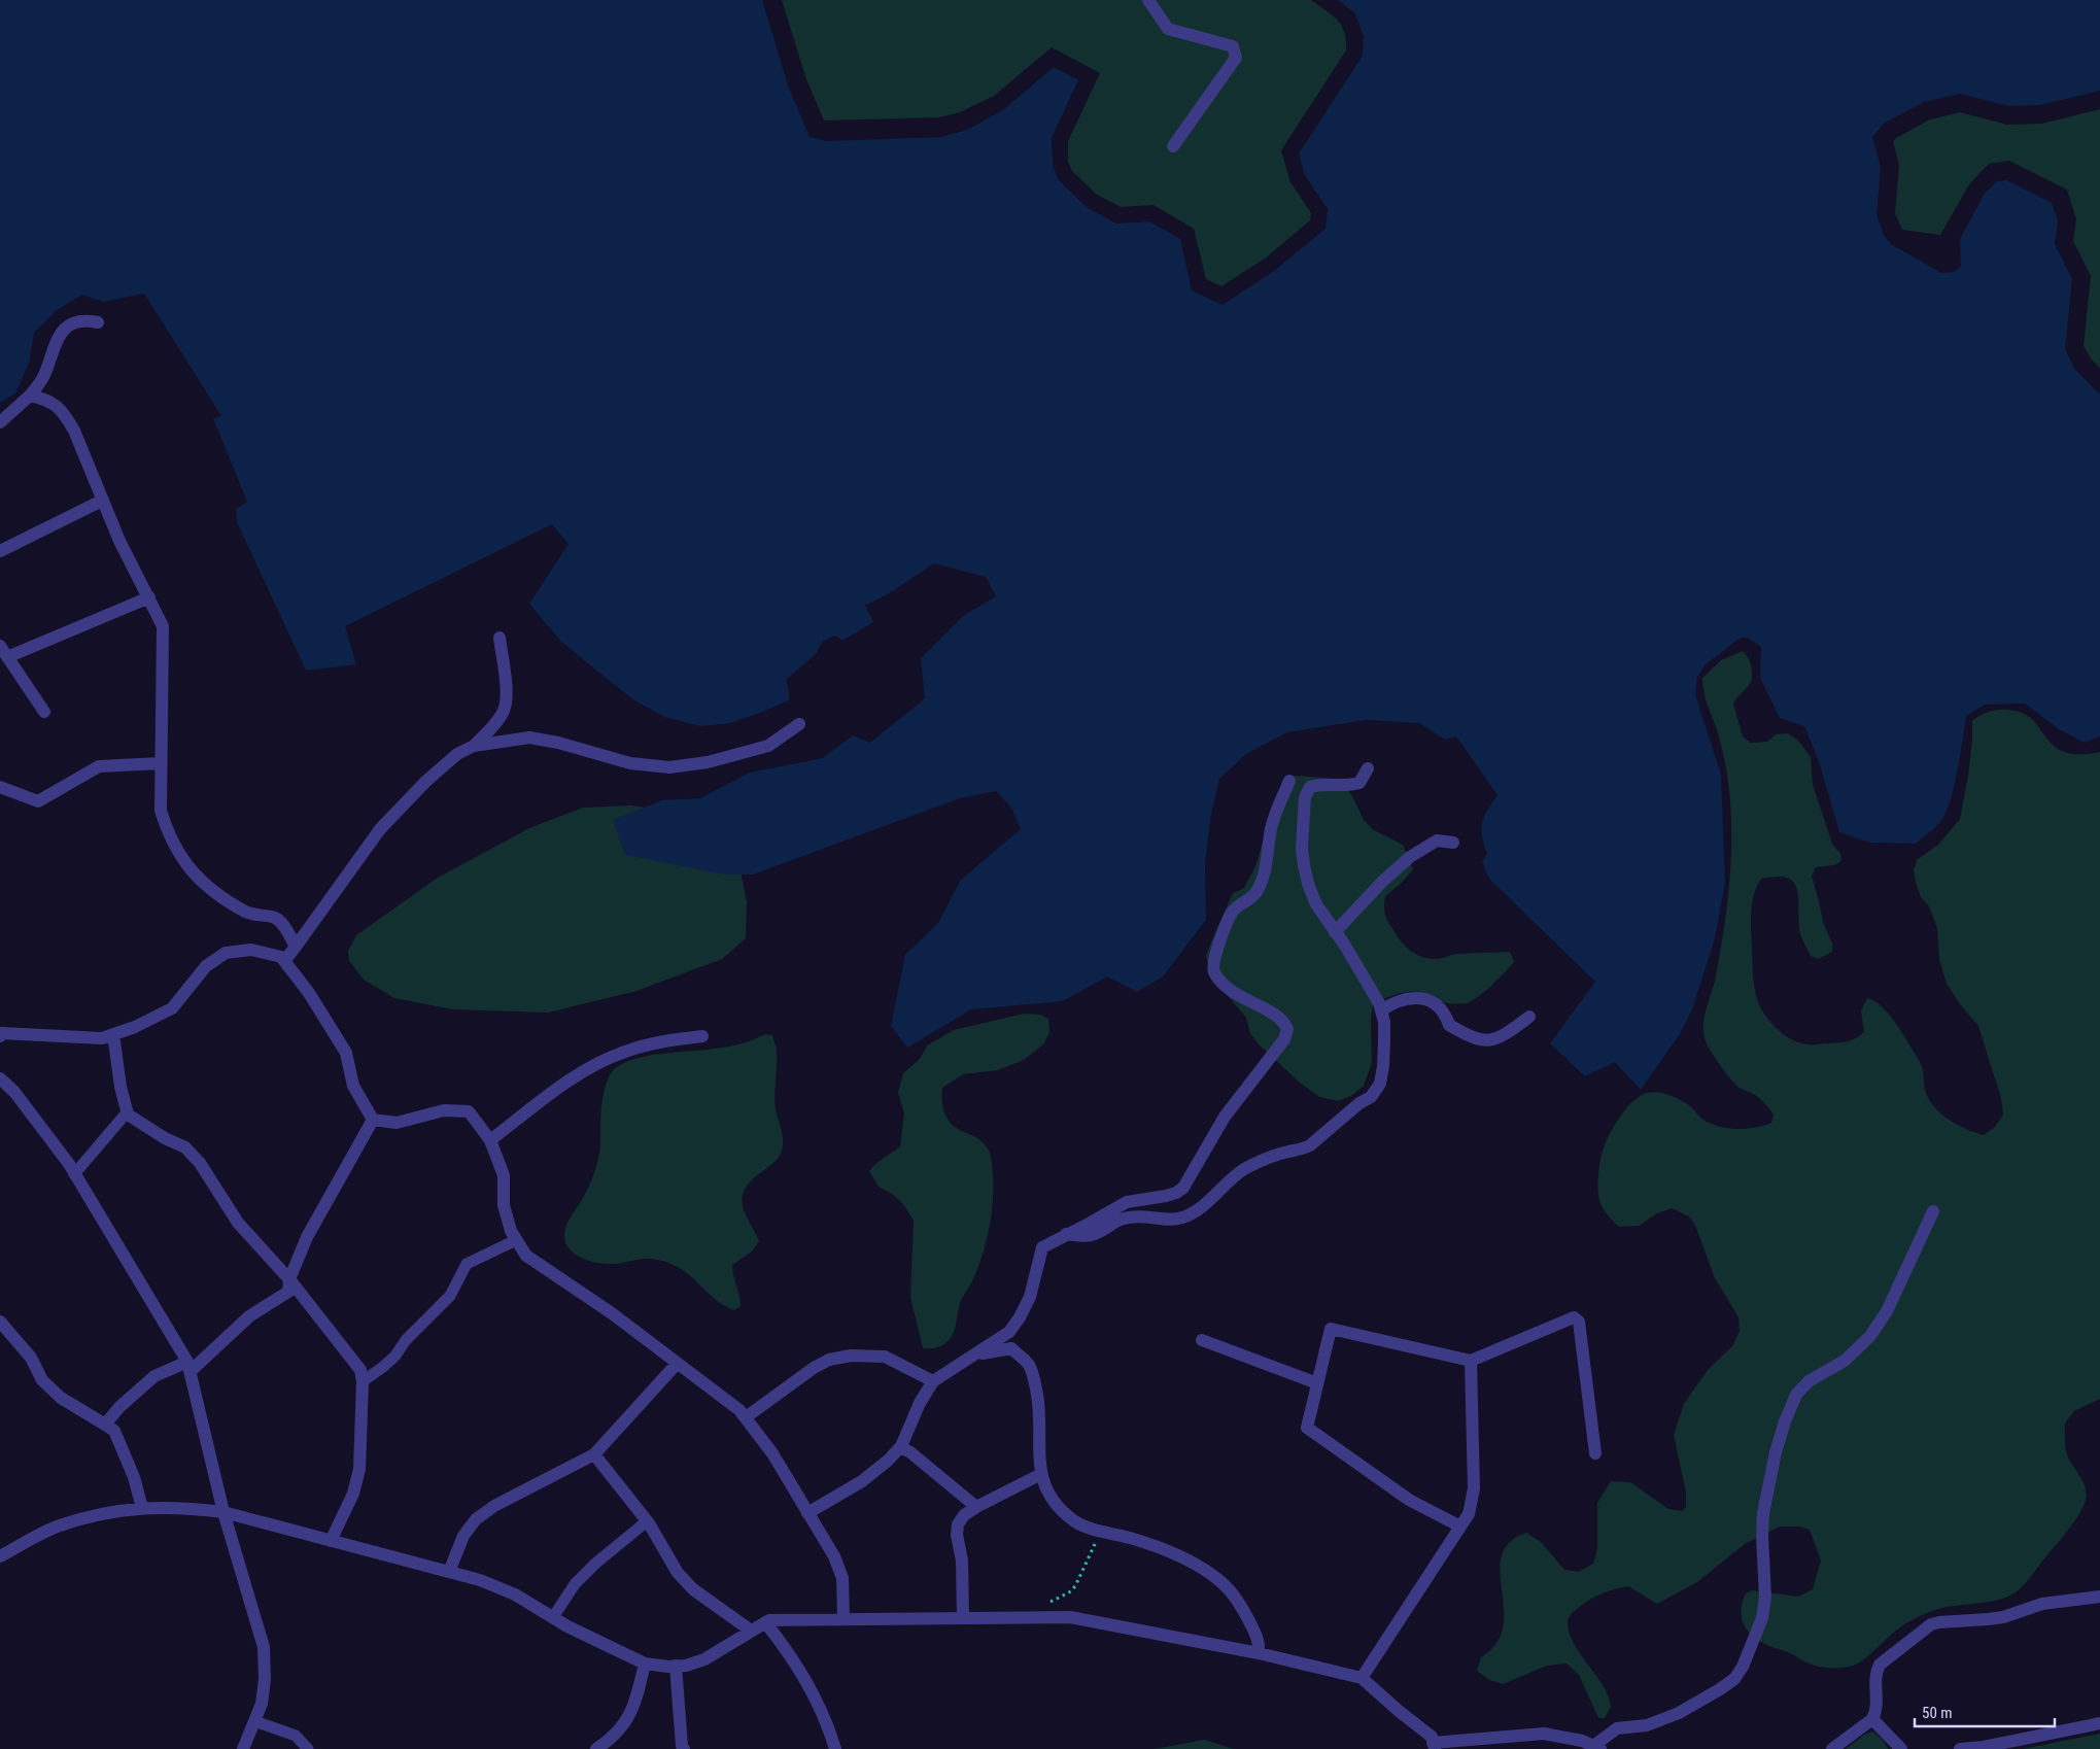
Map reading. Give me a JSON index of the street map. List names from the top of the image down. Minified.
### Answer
{"scale_bar":"50 m"}
